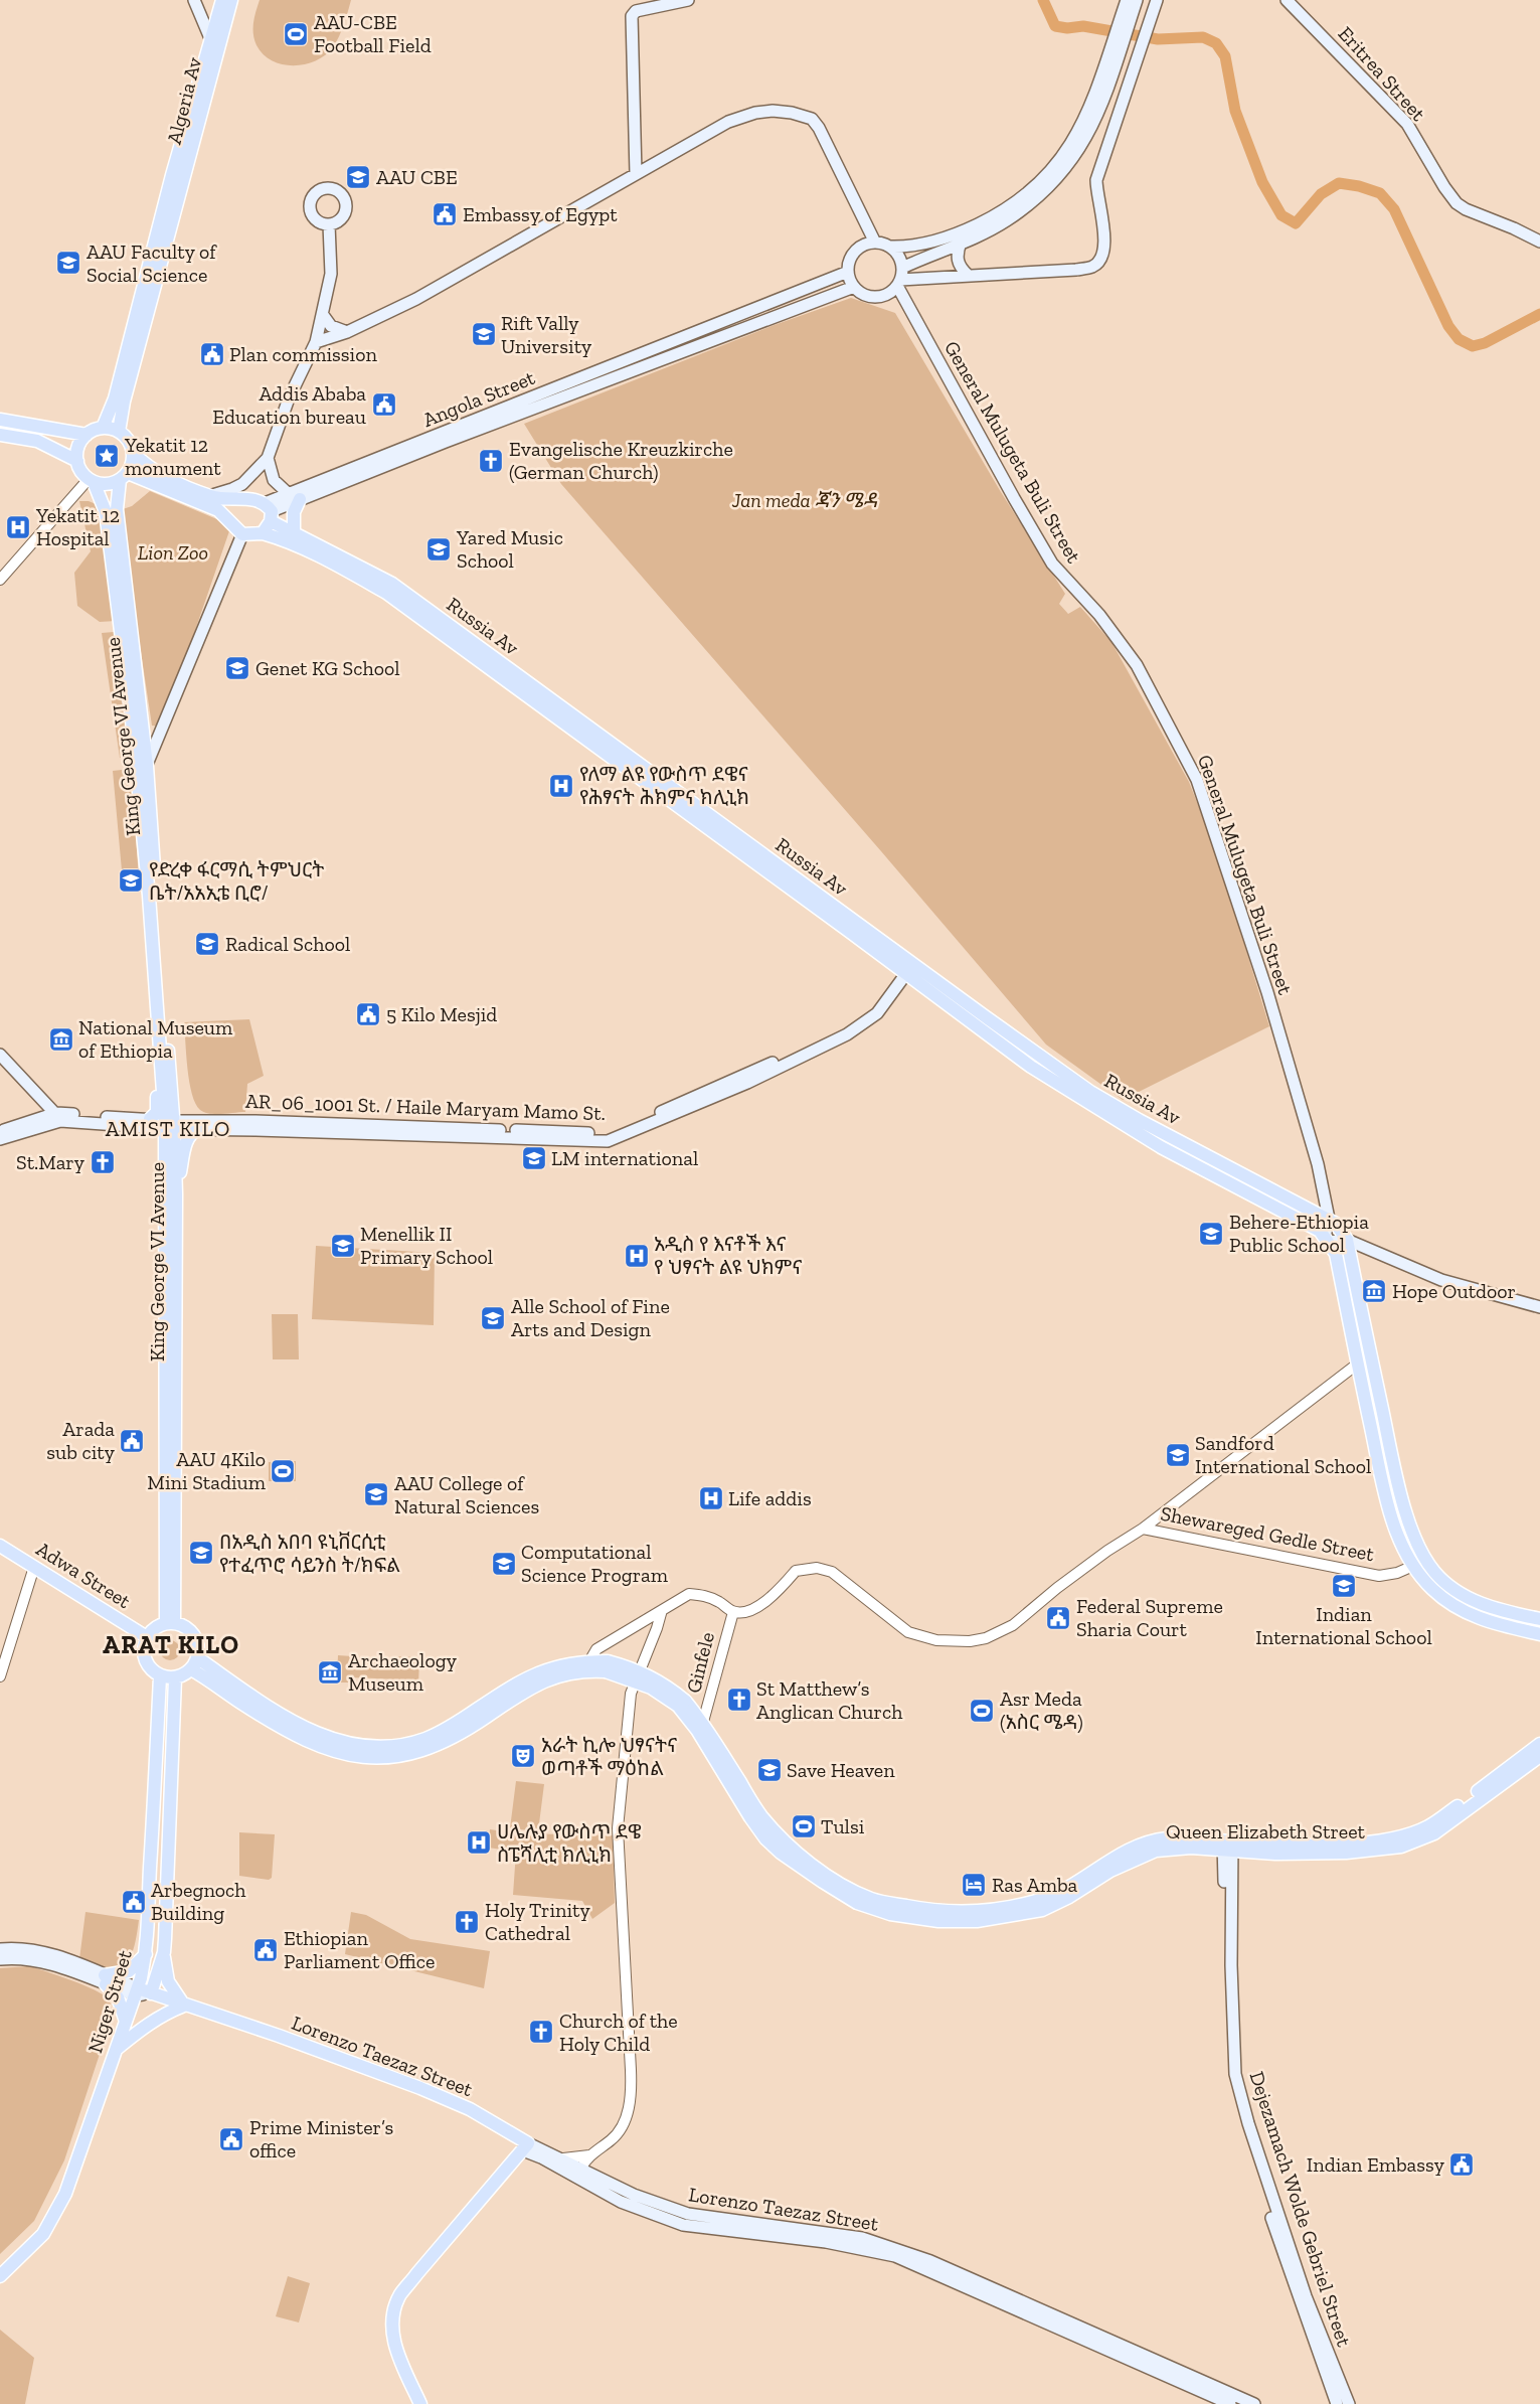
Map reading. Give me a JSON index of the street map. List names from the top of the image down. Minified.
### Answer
{"streets":{"main road":["Eritrea Street","Algeria Av","Angola Street","General Mulugeta Buli Street","Russia Av","King George VI Avenue","AR_06_1001 St. / Haile Maryam Mamo St.","Shewareged Gedle Street","Adwa Street","Queen Elizabeth Street","Niger Street","Lorenzo Taezaz Street","Dejezamach Wolde Gebriel Street"],"street":["Ginfele"]},"crossings":[["Angola Street","General Mulugeta Buli Street"],["Angola Street","Russia Av"],["General Mulugeta Buli Street","Russia Av"],["Russia Av","AR_06_1001 St. / Haile Maryam Mamo St."],["Russia Av","Shewareged Gedle Street"],["King George VI Avenue","AR_06_1001 St. / Haile Maryam Mamo St."],["King George VI Avenue","Adwa Street"],["King George VI Avenue","Queen Elizabeth Street"],["King George VI Avenue","Niger Street"],["Shewareged Gedle Street","Ginfele"],["Adwa Street","Queen Elizabeth Street"],["Adwa Street","Niger Street"],["Ginfele","Queen Elizabeth Street"],["Queen Elizabeth Street","Niger Street"],["Queen Elizabeth Street","Dejezamach Wolde Gebriel Street"],["Niger Street","Lorenzo Taezaz Street"]],"districts":["AMIST KILO","ARAT KILO"],"parks":["Jan meda ጃን ሜዳ","Lion Zoo"],"places":{"sports":["AAU-CBE Football Field","AAU 4Kilo Mini Stadium","Asr Meda (አስር ሜዳ)","Tulsi"],"school or university":["AAU CBE","AAU Faculty of Social Science","Rift Vally University","Yared Music School","Genet KG School","የድረቀ ፋርማሲ ትምህርት ቤት/አአኢቴ ቢሮ/","Radical School","LM international","Behere-Ethiopia Public School","Menellik II Primary School","Alle School of Fine Arts and Design","Sandford International School","AAU College of Natural Sciences","በአዲስ አበባ ዩኒቨርሲቲ የተፈጥሮ ሳይንስ ት/ክፍል","Computational Science Program","Indian International School","Save Heaven"],"public building":["Embassy of Egypt","Plan commission","Addis Ababa Education bureau","5 Kilo Mesjid","Arada sub city","Federal Supreme Sharia Court","Arbegnoch Building","Ethiopian Parliament Office","Prime Minister’s office","Indian Embassy"],"place":["Yekatit 12 monument"],"church":["Evangelische Kreuzkirche (German Church)","St.Mary","St Matthew’s Anglican Church","Holy Trinity Cathedral","Church of the Holy Child"],"hospital":["Yekatit 12 Hospital","የለማ ልዩ የውስጥ ደዌና የሕፃናት ሕክምና ክሊኒክ","አዲስ የ እናቶች እና የ ህፃናት ልዩ ህክምና","Life addis","ሀሌሉያ የውስጥ ደዌ ስፔሻሊቲ ክሊኒክ"],"museum":["National Museum of Ethiopia","Hope Outdoor","Archaeology Museum"],"theatre":["አራት ኪሎ ህፃናትና ወጣቶች ማዕከል"],"hotel":["Ras Amba"]}}
